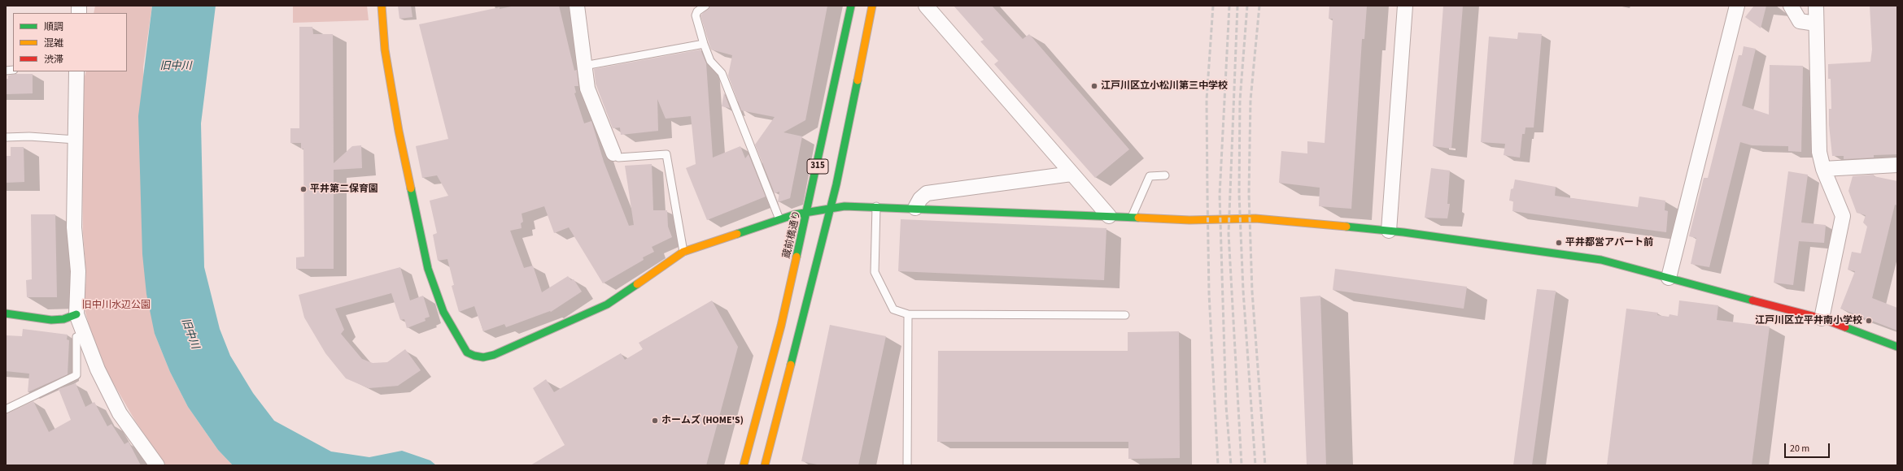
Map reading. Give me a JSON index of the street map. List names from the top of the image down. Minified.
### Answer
{"streets":{"street":["315","蔵前橋通り"]},"water":["旧中川"],"parks":["旧中川水辺公園"],"places":["江戸川区立小松川第三中学校","平井第二保育園","平井都営アパート前","江戸川区立平井南小学校","ホームズ (HOME'S)"],"legend":["順調","混雑","渋滞"],"scale_bar":"20 m"}
